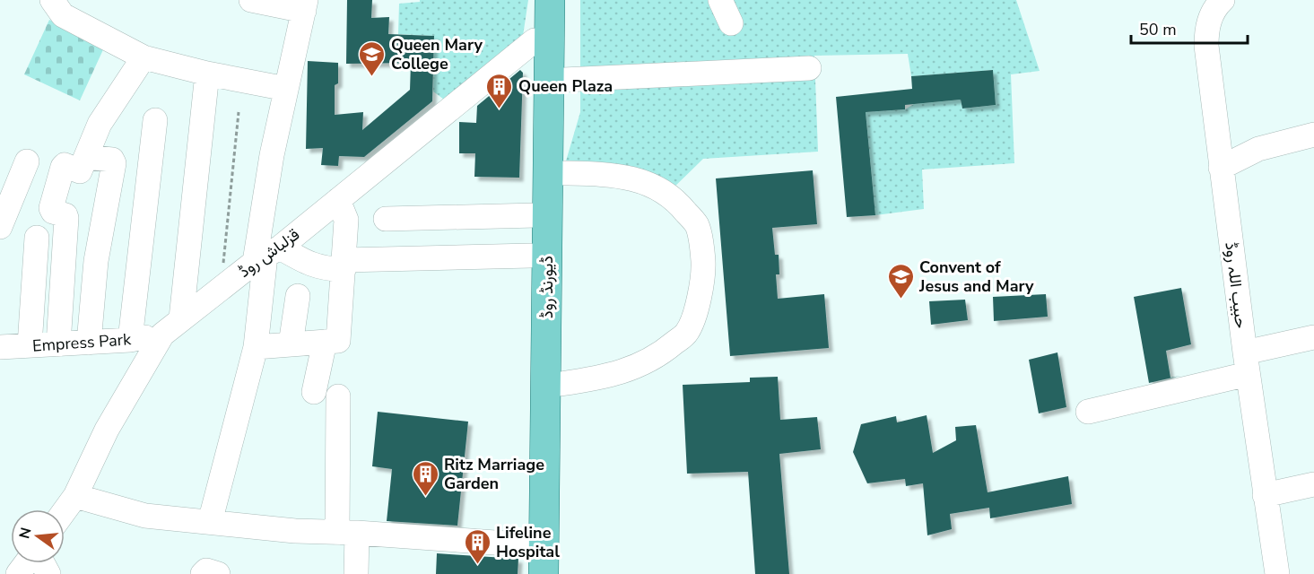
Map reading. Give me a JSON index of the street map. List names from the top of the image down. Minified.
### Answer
{"streets":{"main road":["ڈیورنڈ روڈ"],"street":["قزلباش روڈ","حبیب اللہ روڈ","Empress Park"]},"crossings":[["قزلباش روڈ","ڈیورنڈ روڈ"],["قزلباش روڈ","Empress Park"]],"places":{"school or university":["Queen Mary College","Convent of Jesus and Mary"],"building":["Queen Plaza","Ritz Marriage Garden","Lifeline Hospital"]},"scale_bar":"50 m","north":"left"}
